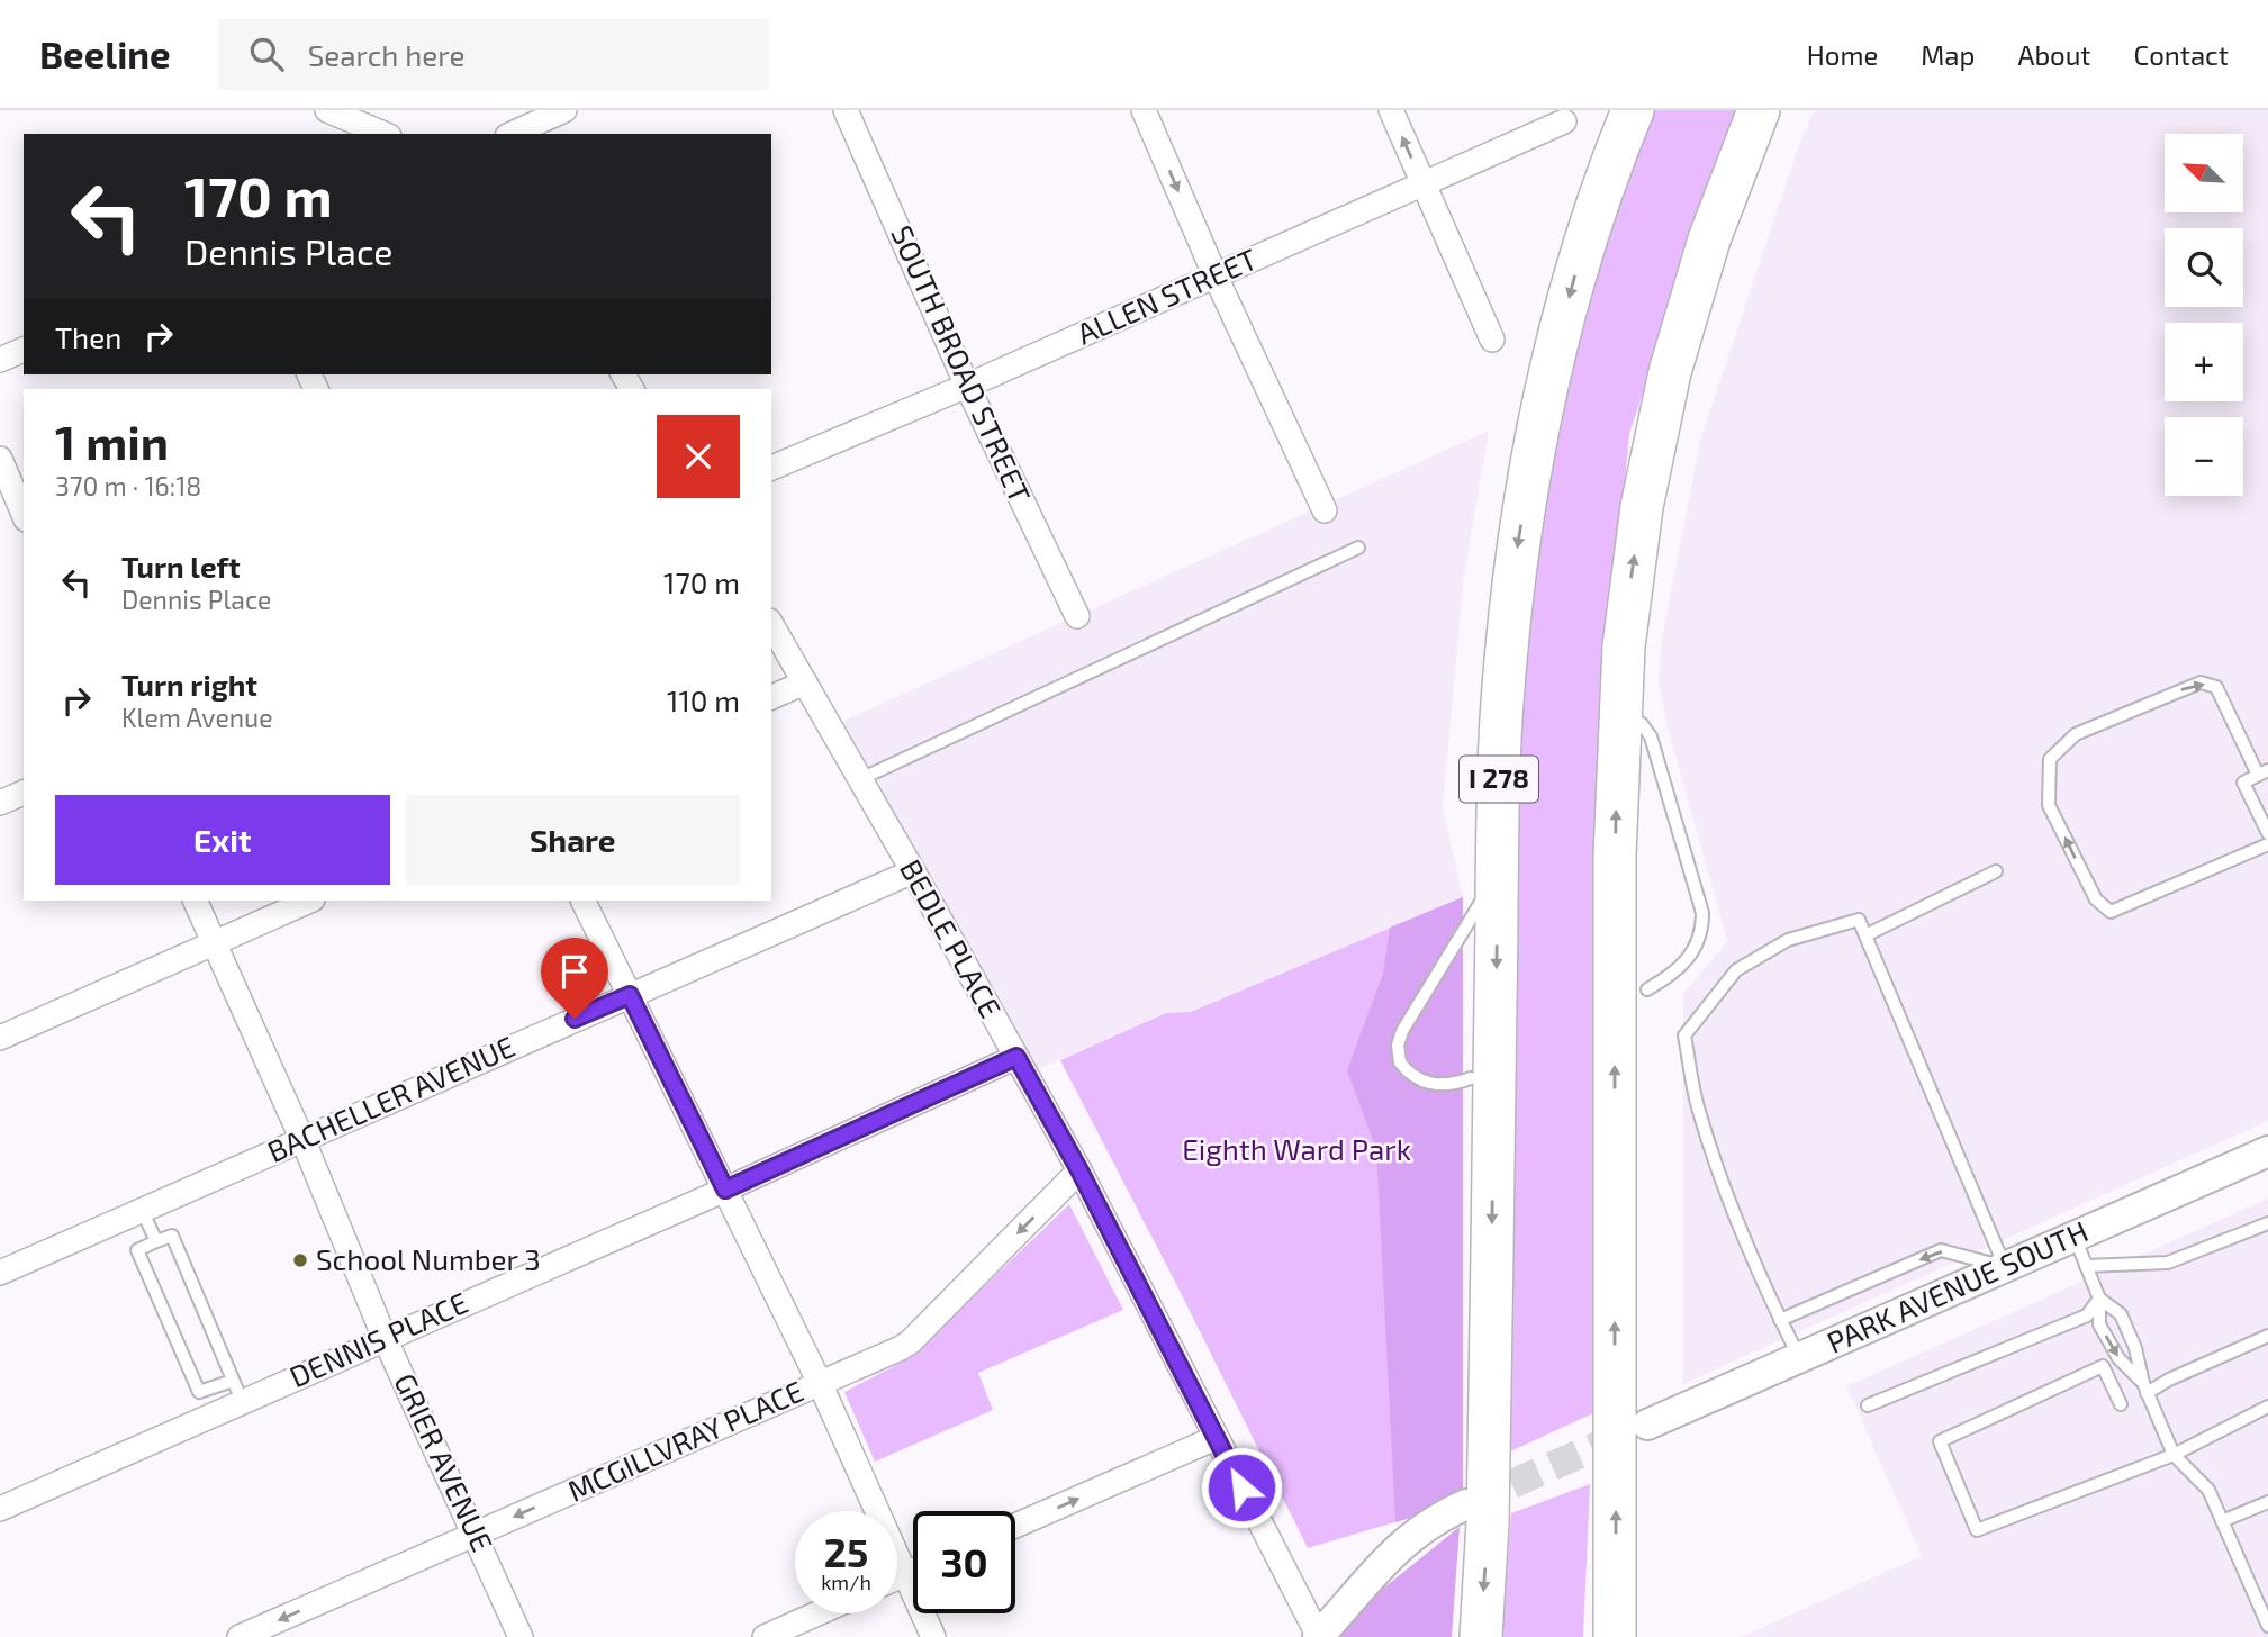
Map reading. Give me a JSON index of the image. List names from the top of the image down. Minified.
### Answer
{"streets":{"highway":["I 278"],"street":["ALLEN STREET","SOUTH BROAD STREET","BEDLE PLACE","BACHELLER AVENUE","PARK AVENUE SOUTH","DENNIS PLACE","MCGILLVRAY PLACE","GRIER AVENUE"]},"crossings":[["ALLEN STREET","SOUTH BROAD STREET"],["BEDLE PLACE","BACHELLER AVENUE"],["BEDLE PLACE","DENNIS PLACE"],["BEDLE PLACE","MCGILLVRAY PLACE"],["BACHELLER AVENUE","GRIER AVENUE"],["DENNIS PLACE","GRIER AVENUE"],["MCGILLVRAY PLACE","GRIER AVENUE"]],"one_way":["MCGILLVRAY PLACE"],"parks":["Eighth Ward Park"],"places":["School Number 3"],"north":"top left","page":{"header":"Beeline","search":"Search here","nav":["Home","Map","About","Contact"],"map_buttons":["+","−"],"turn":["170 m","Dennis Place"],"then":"Then","heading":["1 min","370 m · 16:18"],"list":[{"name":"Turn left","note":"Dennis Place","value":"170 m"},{"name":"Turn right","note":"Klem Avenue","value":"110 m"}],"buttons":["Exit","Share"],"speed":"25 km/h","limit":"30"}}
